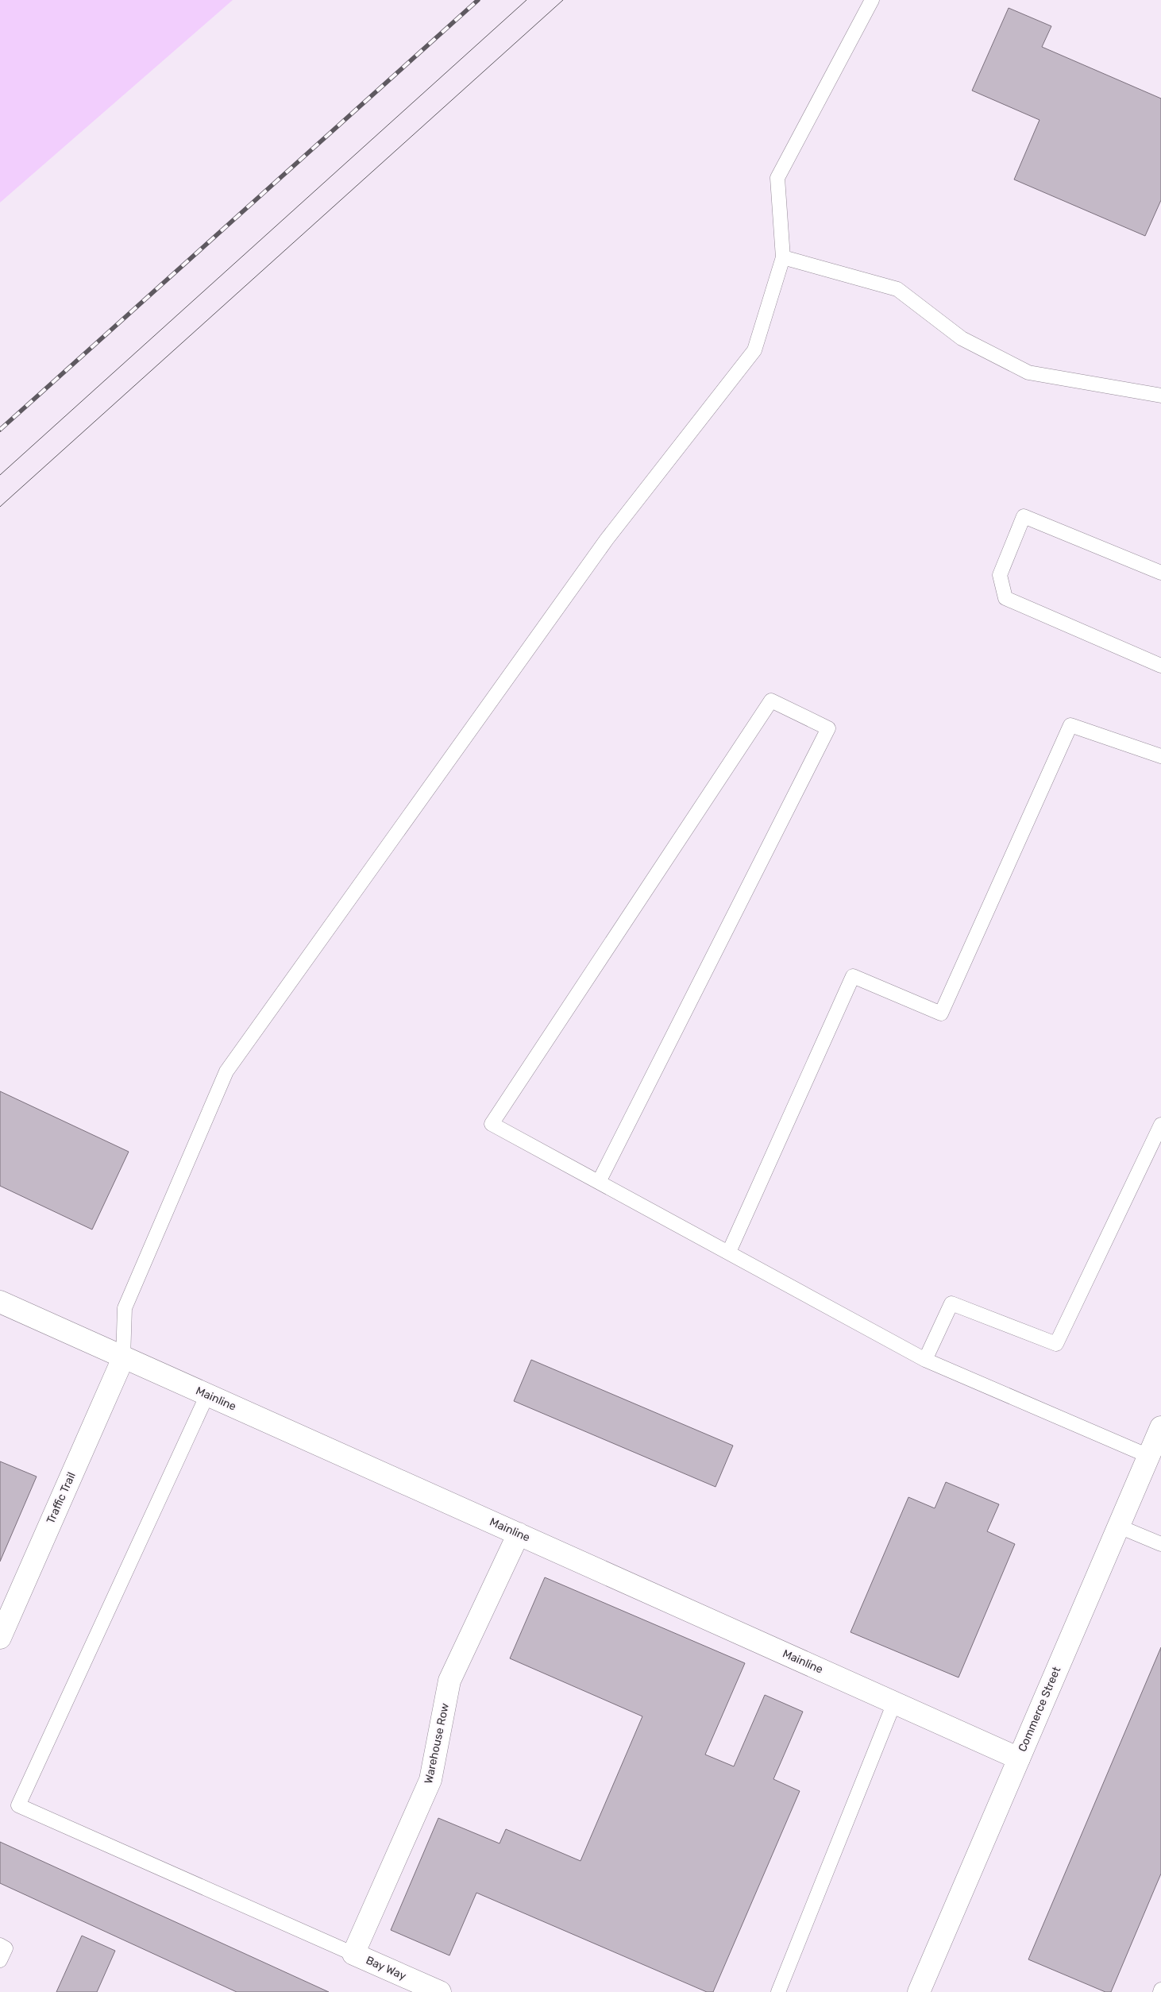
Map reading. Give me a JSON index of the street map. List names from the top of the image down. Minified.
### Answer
{"streets":{"street":["Mainline","Traffic Trail","Commerce Street","Warehouse Row","Bay Way"]},"crossings":[["Mainline","Traffic Trail"],["Mainline","Commerce Street"],["Mainline","Warehouse Row"],["Warehouse Row","Bay Way"]]}
